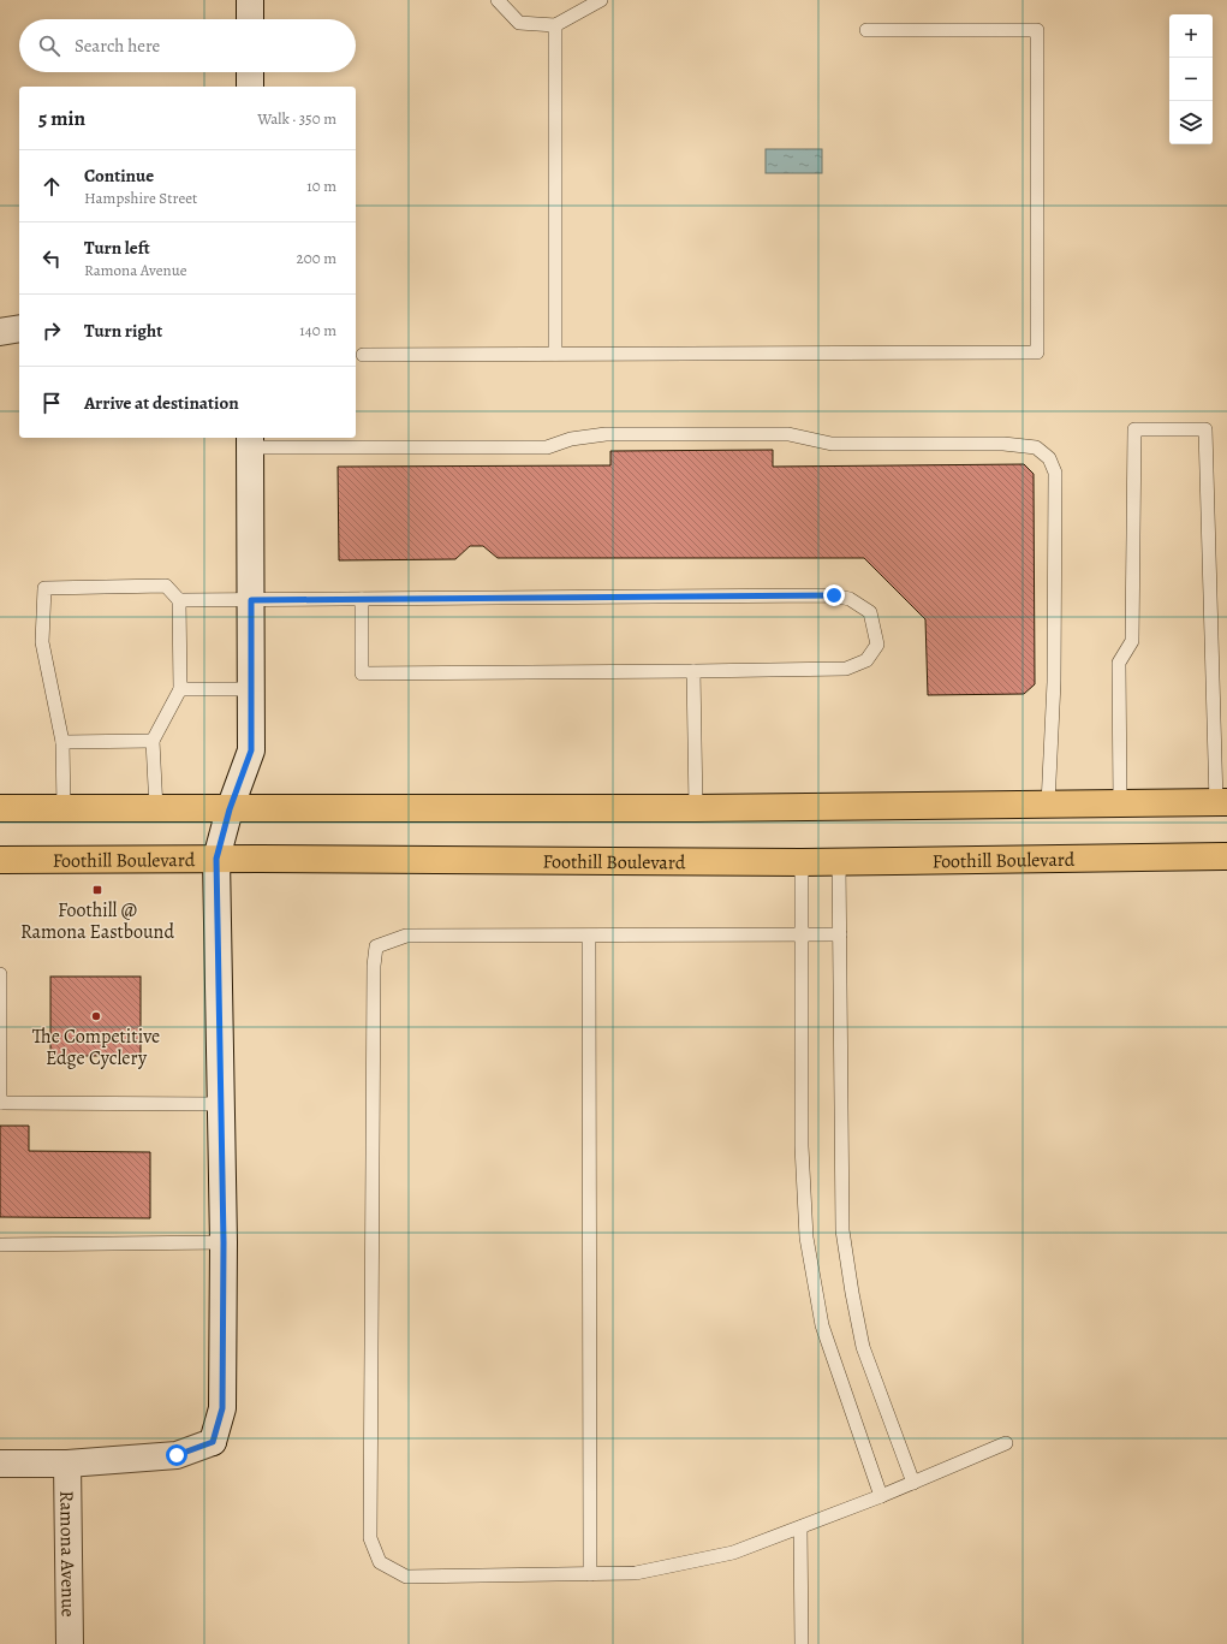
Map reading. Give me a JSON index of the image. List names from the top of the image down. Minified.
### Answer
{"streets":{"main road":["Foothill Boulevard"],"street":["Ramona Avenue"]},"places":{"transit":["Foothill @ Ramona Eastbound"],"other":["The Competitive Edge Cyclery"]},"page":{"map_buttons":["+","−"],"search":"Search here","heading":["5 min","Walk · 350 m"],"list":[["Continue","Hampshire Street","10 m"],["Turn left","Ramona Avenue","200 m"],["Turn right","140 m"],"Arrive at destination"]}}
